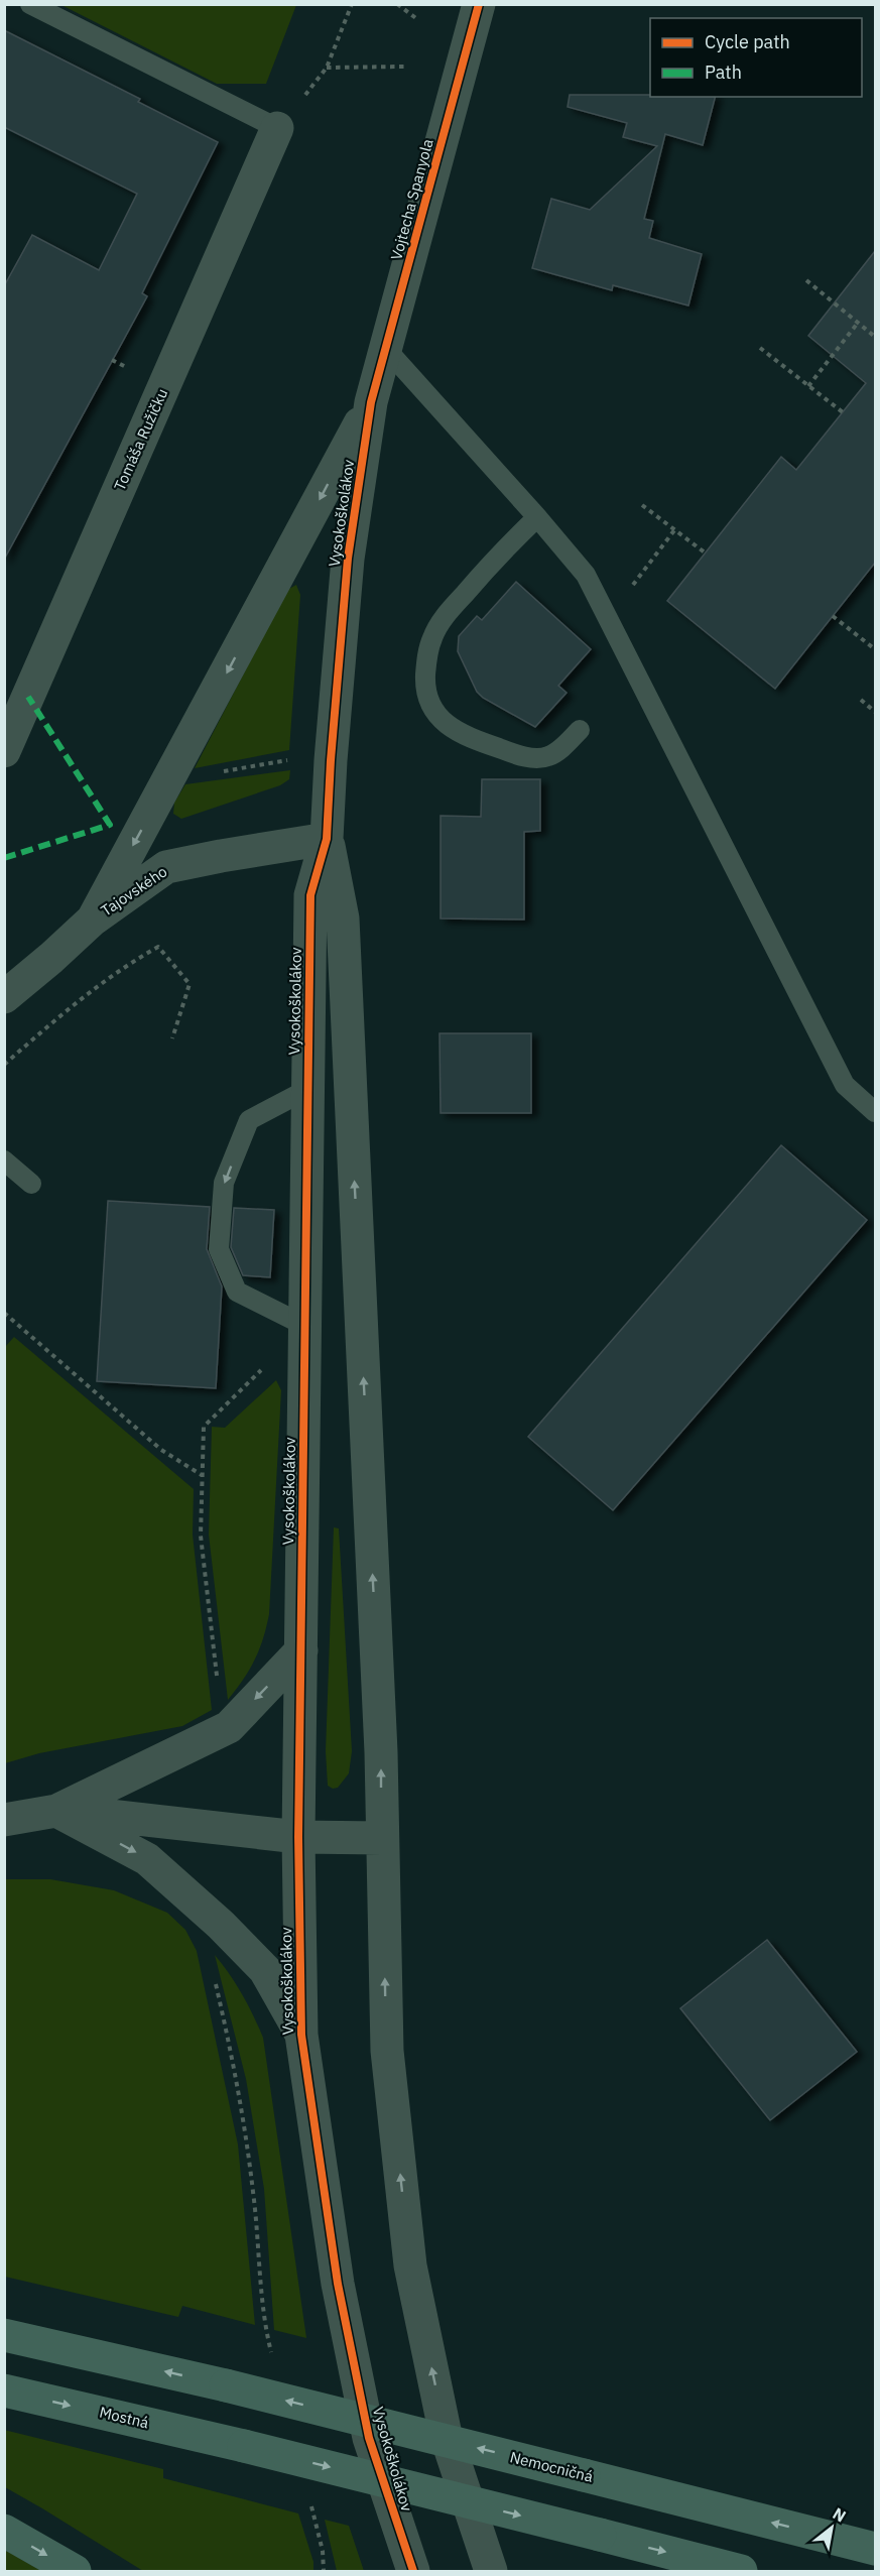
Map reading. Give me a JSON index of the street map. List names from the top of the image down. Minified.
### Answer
{"streets":{"main road":["Mostná","Nemocničná"],"street":["Vojtecha Spanyola","Tomáša Ružičku","Vysokoškolákov","Tajovského"]},"crossings":[["Vojtecha Spanyola","Vysokoškolákov"],["Vysokoškolákov","Tajovského"]],"one_way":["Nemocničná"],"legend":["Cycle path","Path"],"north":"top right"}
